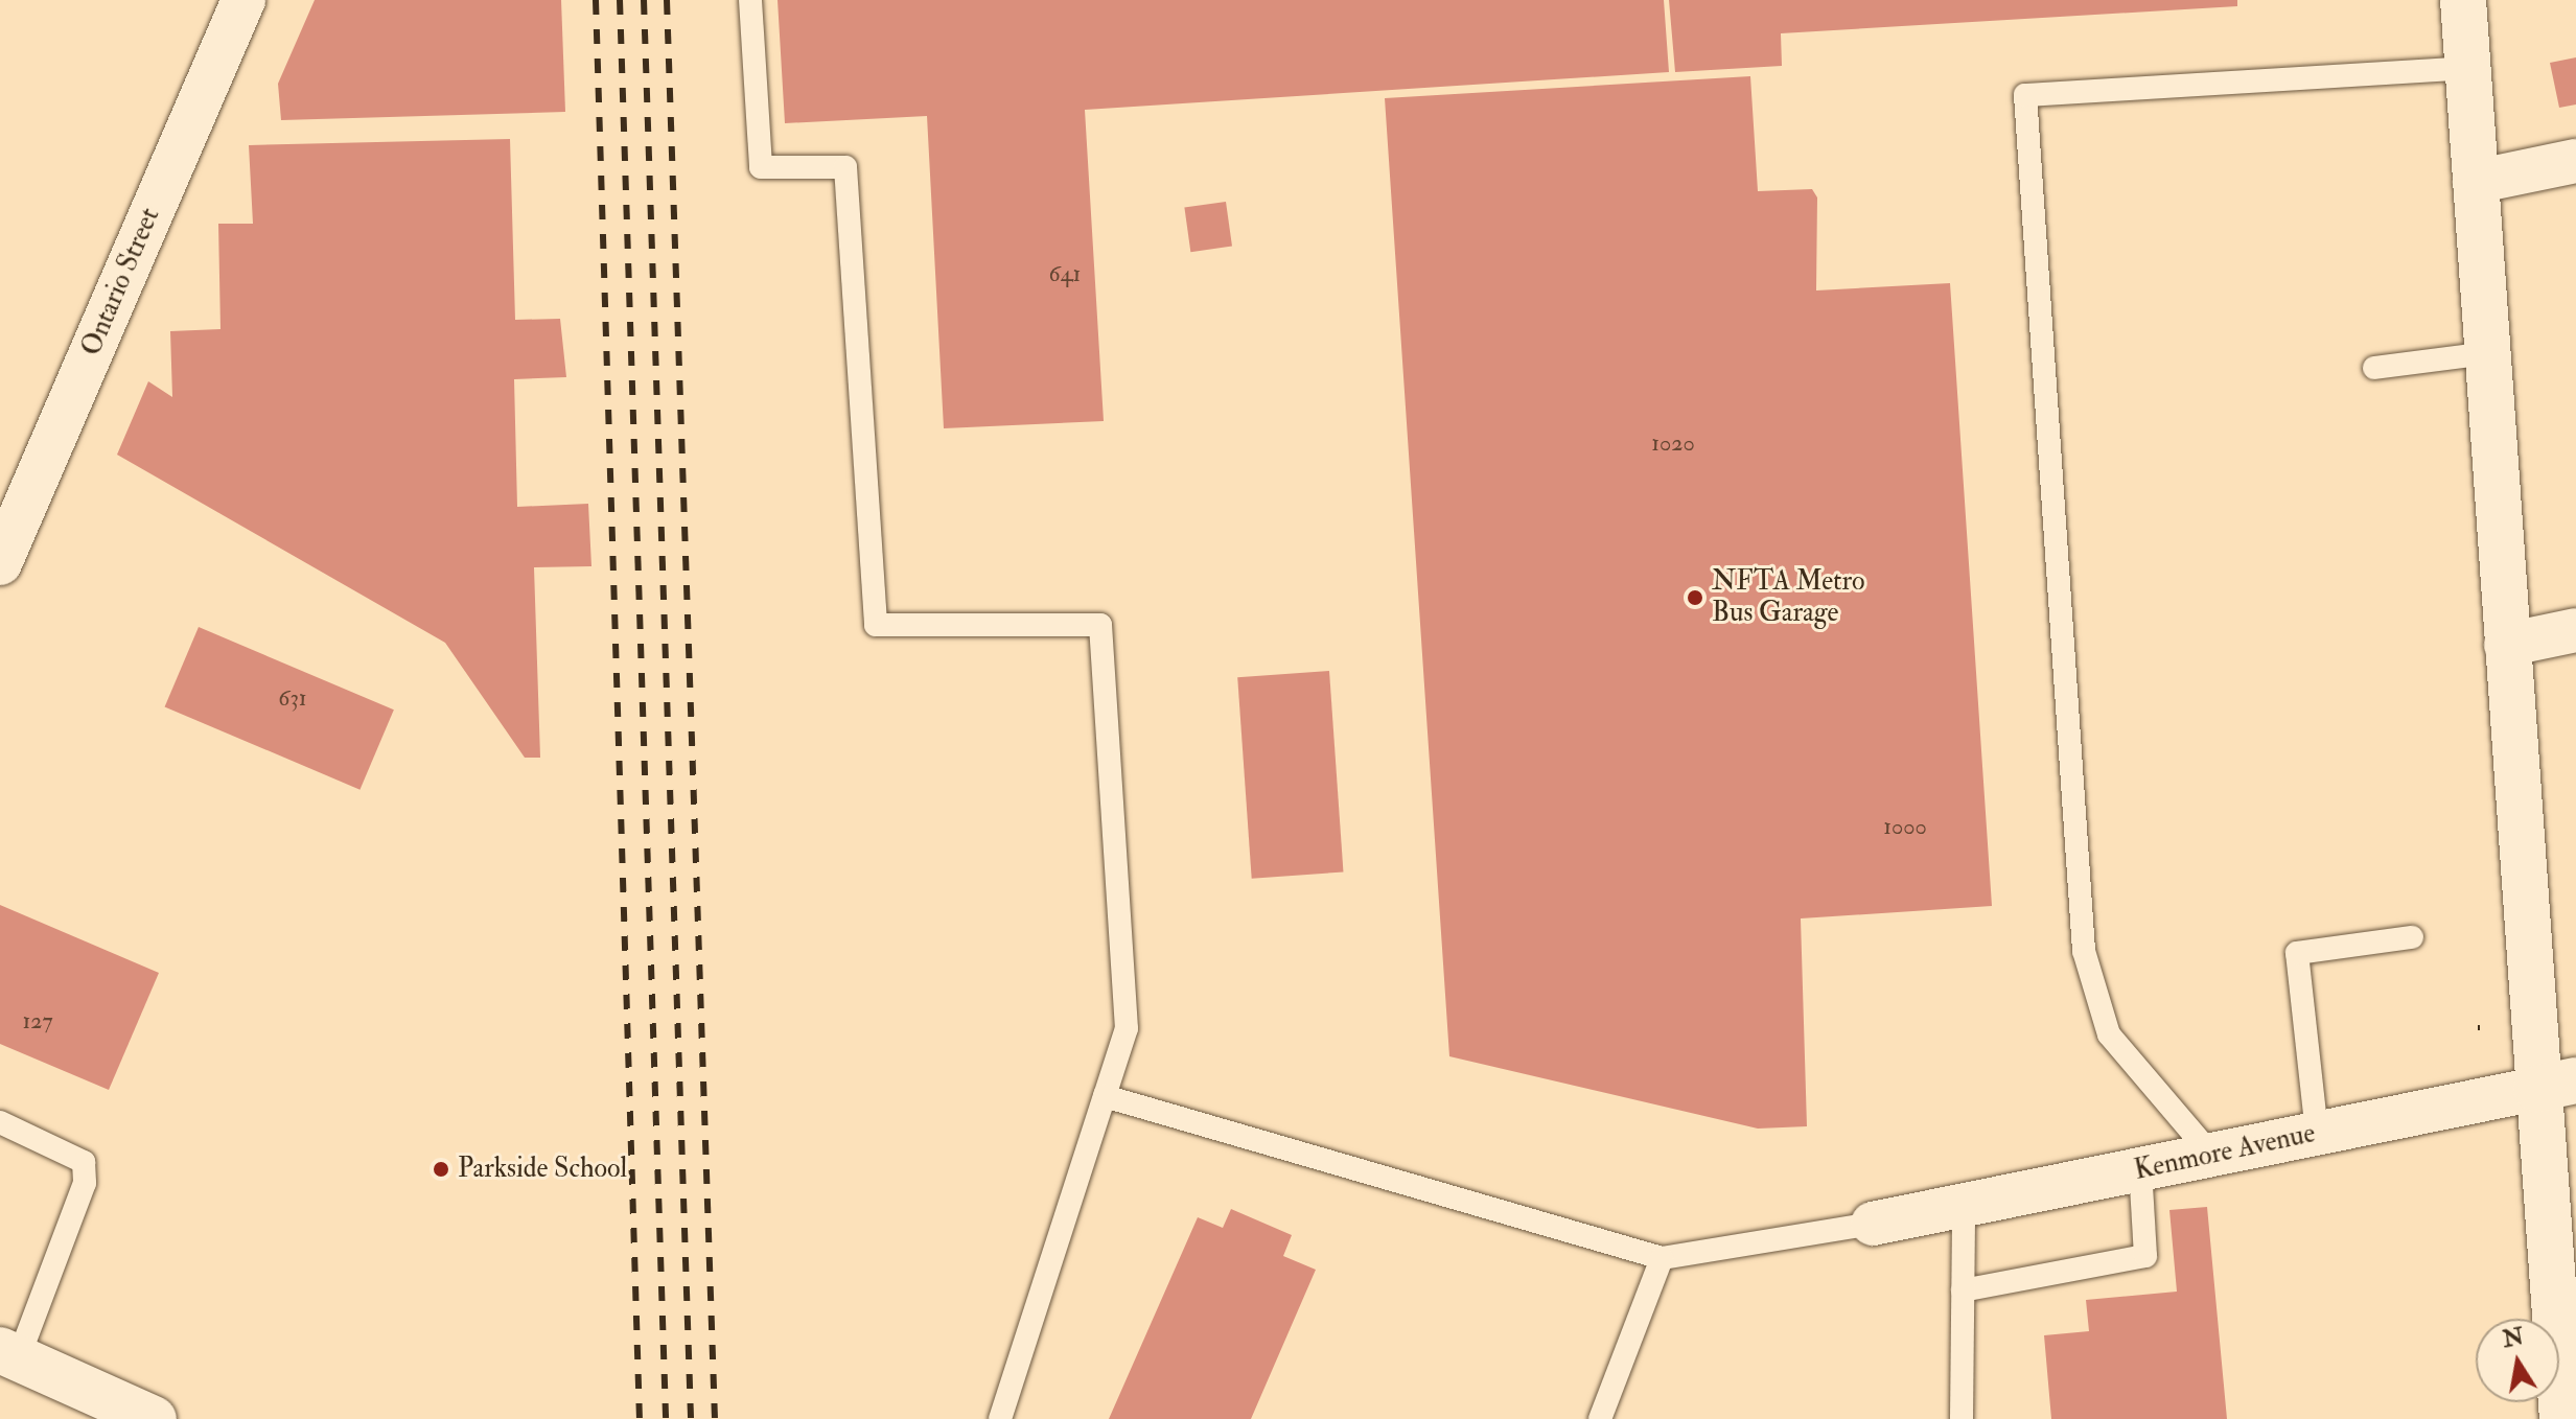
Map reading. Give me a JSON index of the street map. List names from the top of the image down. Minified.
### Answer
{"streets":{"street":["Ontario Street","Kenmore Avenue"]},"places":["NFTA Metro Bus Garage","Parkside School"],"house_numbers":["641","1020","631","1000","127"],"north":"top"}
